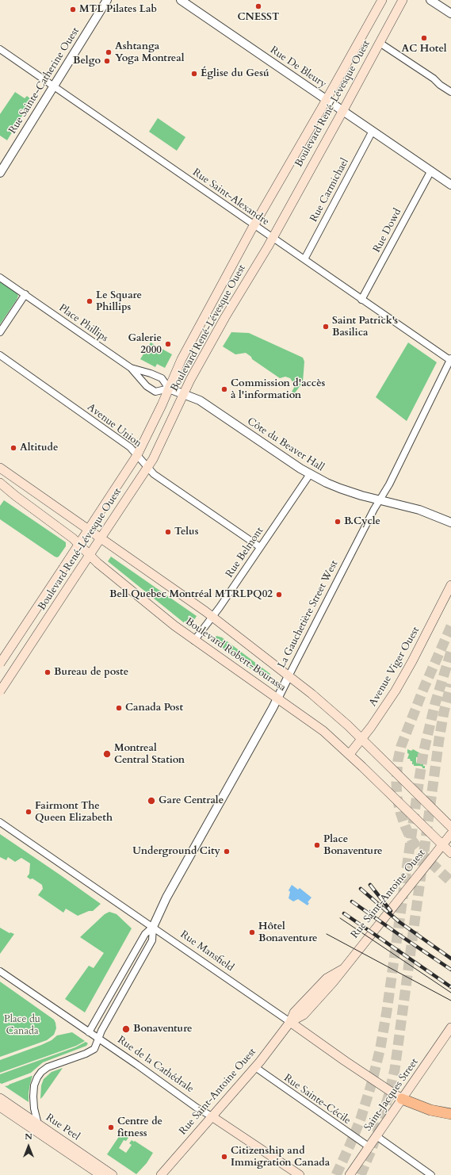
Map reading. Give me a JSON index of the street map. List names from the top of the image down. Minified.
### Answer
{"streets":{"main road":["Boulevard René-Lévesque Ouest","Boulevard Robert-Bourassa","Avenue Viger Ouest","Rue Saint-Antoine Ouest","Rue Mansfield","Rue de la Cathédrale","Saint-Jacques Street","Rue Peel"],"street":["Rue De Bleury","Rue Sainte-Catherine Ouest","Rue Carmichael","Rue Saint-Alexandre","Rue Dowd","Place Phillips","Avenue Union","Côte du Beaver Hall","Rue Belmont","La Gauchetière Street West","Rue Sainte-Cécile"]},"crossings":[["Rue De Bleury","Boulevard René-Lévesque Ouest"],["Rue De Bleury","Rue Carmichael"],["Rue De Bleury","Rue Dowd"],["Rue Sainte-Catherine Ouest","Rue Saint-Alexandre"],["Boulevard René-Lévesque Ouest","Rue Saint-Alexandre"],["Boulevard René-Lévesque Ouest","Avenue Union"],["Boulevard René-Lévesque Ouest","Côte du Beaver Hall"],["Boulevard René-Lévesque Ouest","Boulevard Robert-Bourassa"],["Rue Carmichael","Rue Saint-Alexandre"],["Rue Saint-Alexandre","Rue Dowd"],["Rue Saint-Alexandre","La Gauchetière Street West"],["Avenue Union","Rue Belmont"],["Côte du Beaver Hall","Rue Belmont"],["Côte du Beaver Hall","La Gauchetière Street West"],["Rue Belmont","Boulevard Robert-Bourassa"],["La Gauchetière Street West","Boulevard Robert-Bourassa"],["La Gauchetière Street West","Rue Mansfield"],["La Gauchetière Street West","Rue de la Cathédrale"],["La Gauchetière Street West","Rue Peel"],["Boulevard Robert-Bourassa","Avenue Viger Ouest"],["Boulevard Robert-Bourassa","Rue Saint-Antoine Ouest"],["Rue Saint-Antoine Ouest","Rue Mansfield"],["Rue Saint-Antoine Ouest","Rue de la Cathédrale"],["Rue Saint-Antoine Ouest","Rue Sainte-Cécile"],["Rue Mansfield","Saint-Jacques Street"],["Saint-Jacques Street","Rue Sainte-Cécile"]],"parks":["Place du Canada"],"places":["CNESST","MTL Pilates Lab","AC Hotel","Ashtanga Yoga Montreal","Belgo","Église du Gesú","Le Square Phillips","Saint Patrick's Basilica","Galerie 2000","Commission d'accès à l'information","Altitude","B.Cycle","Telus","Bell Quebec Montréal MTRLPQ02","Bureau de poste","Canada Post","Montreal Central Station","Gare Centrale","Fairmont The Queen Elizabeth","Place Bonaventure","Underground City","Hôtel Bonaventure","Bonaventure","Centre de fitness","Citizenship and Immigration Canada"],"north":"top"}
